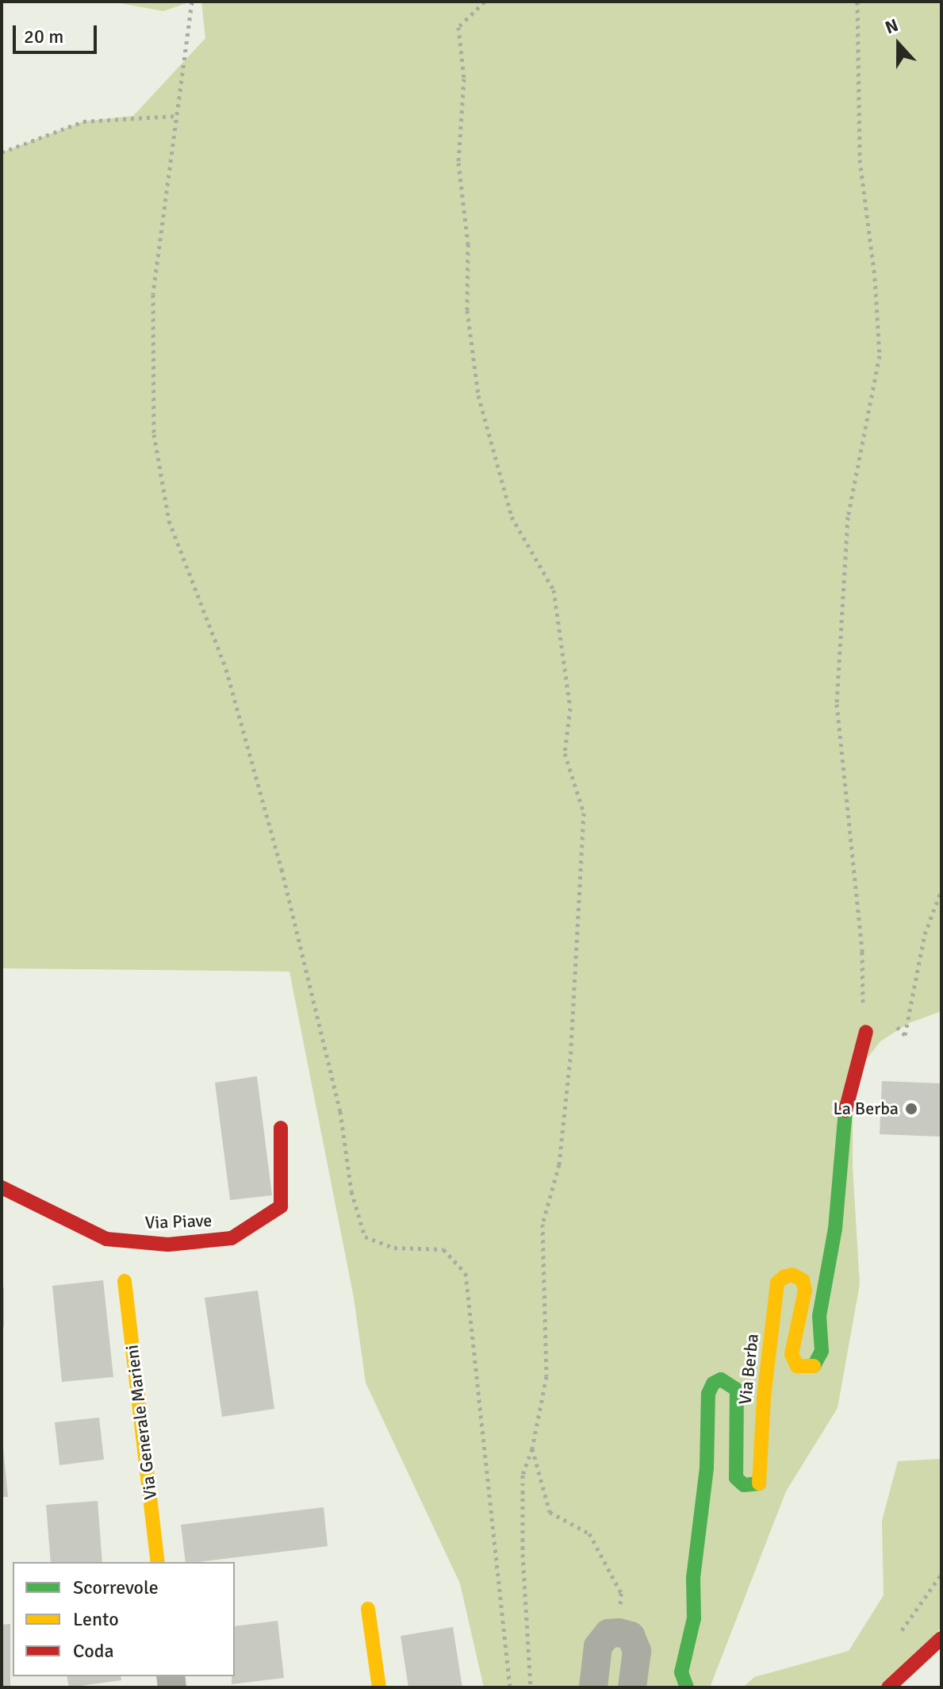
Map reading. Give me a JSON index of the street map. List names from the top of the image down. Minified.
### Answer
{"streets":{"street":["Via Piave","Via Berba","Via Generale Marieni"]},"places":["La Berba"],"legend":["Scorrevole","Lento","Coda"],"scale_bar":"20 m","north":"top"}
